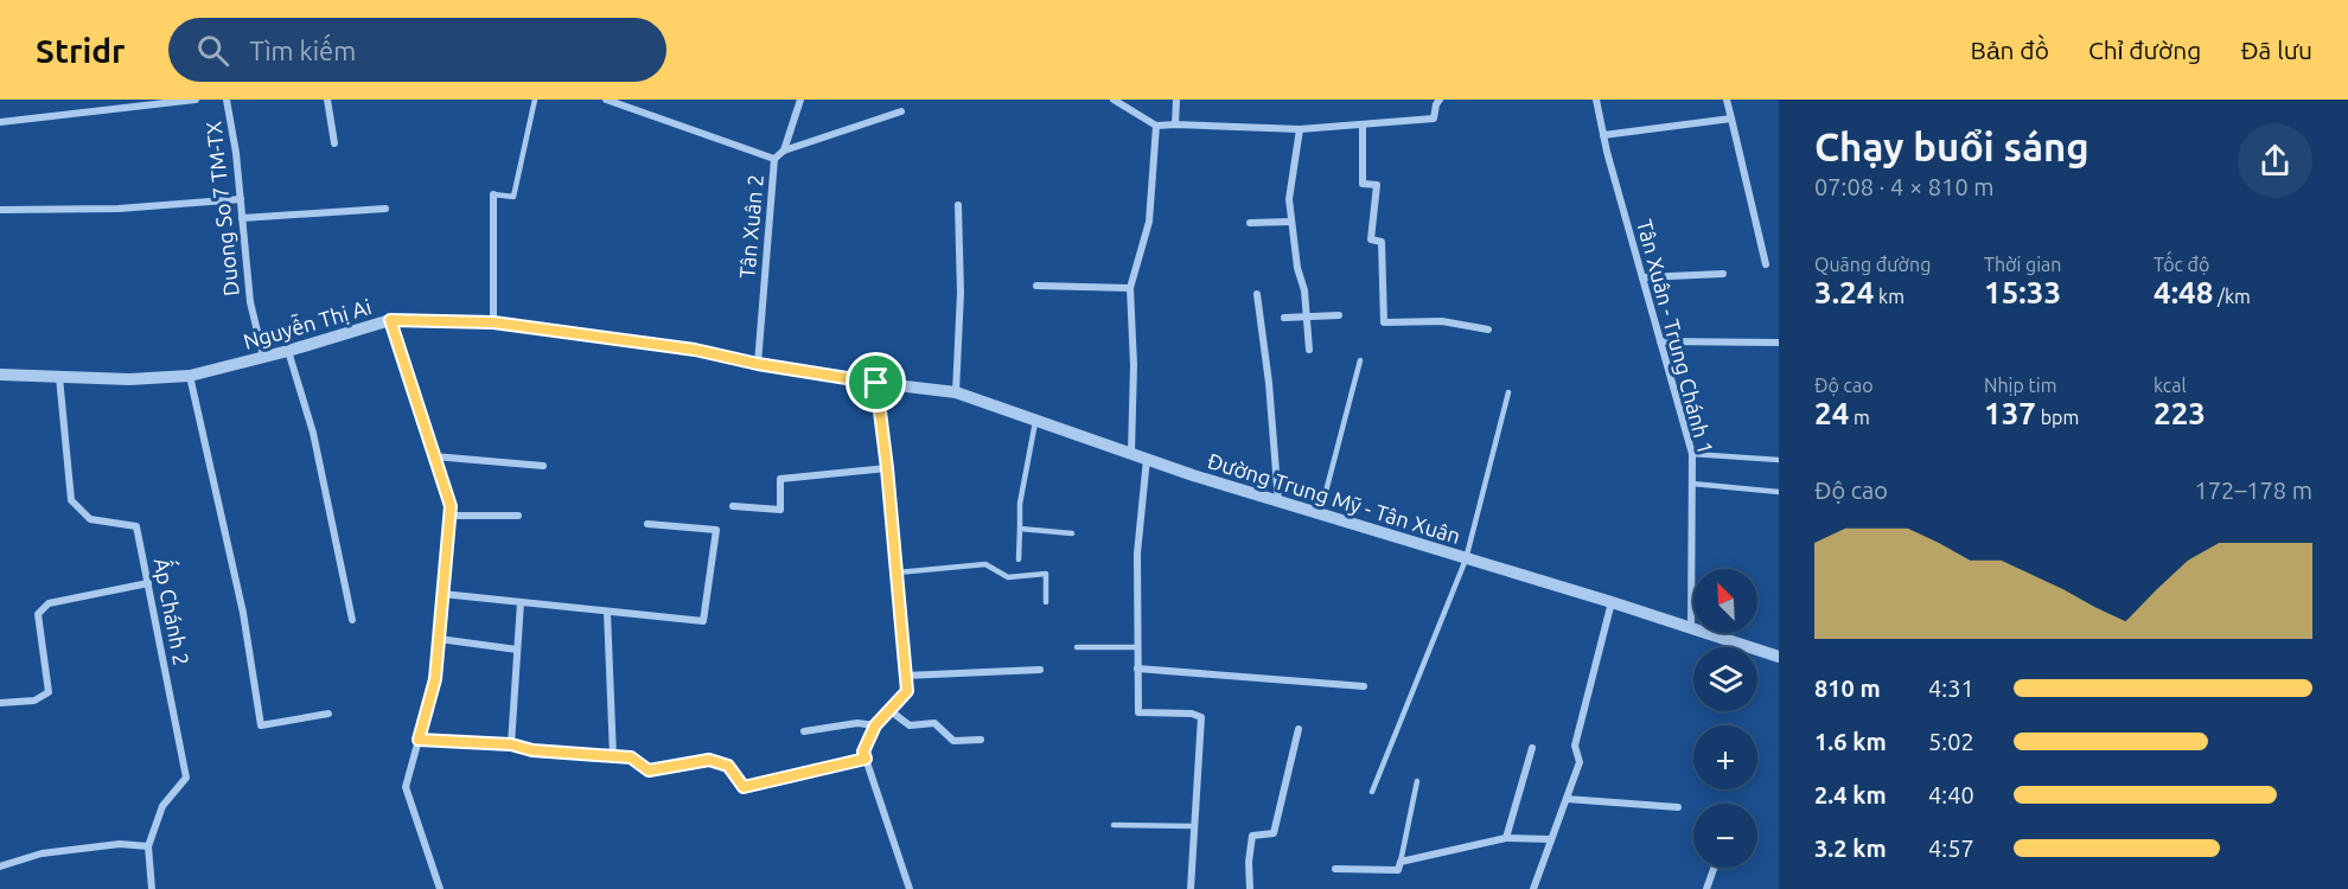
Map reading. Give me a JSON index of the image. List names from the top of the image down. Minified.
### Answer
{"streets":{"street":["Duong So 7 TM-TX","Tân Xuân 2","Nguyễn Thị Ai","Tân Xuân - Trung Chánh 1","Đường Trung Mỹ - Tân Xuân","Ấp Chánh 2"]},"crossings":[["Duong So 7 TM-TX","Nguyễn Thị Ai"],["Tân Xuân 2","Nguyễn Thị Ai"],["Nguyễn Thị Ai","Đường Trung Mỹ - Tân Xuân"],["Nguyễn Thị Ai","Ấp Chánh 2"],["Tân Xuân - Trung Chánh 1","Đường Trung Mỹ - Tân Xuân"]],"north":"top left","page":{"header":"Stridr","search":"Tìm kiếm","nav":["Bản đồ","Chỉ đường","Đã lưu"],"heading":["Chạy buổi sáng","07:08 · 4 × 810 m"],"stats":[["Quãng đường","3.24 km"],["Thời gian","15:33"],["Tốc độ","4:48 /km"],["Độ cao","24 m"],["Nhịp tim","137 bpm"],["kcal","223"]],"chart":["Độ cao","172–178 m"],"map_buttons":["+","−"],"list":[{"name":"810 m","note":"4:31"},{"name":"1.6 km","note":"5:02"},{"name":"2.4 km","note":"4:40"},{"name":"3.2 km","note":"4:57"}]}}
